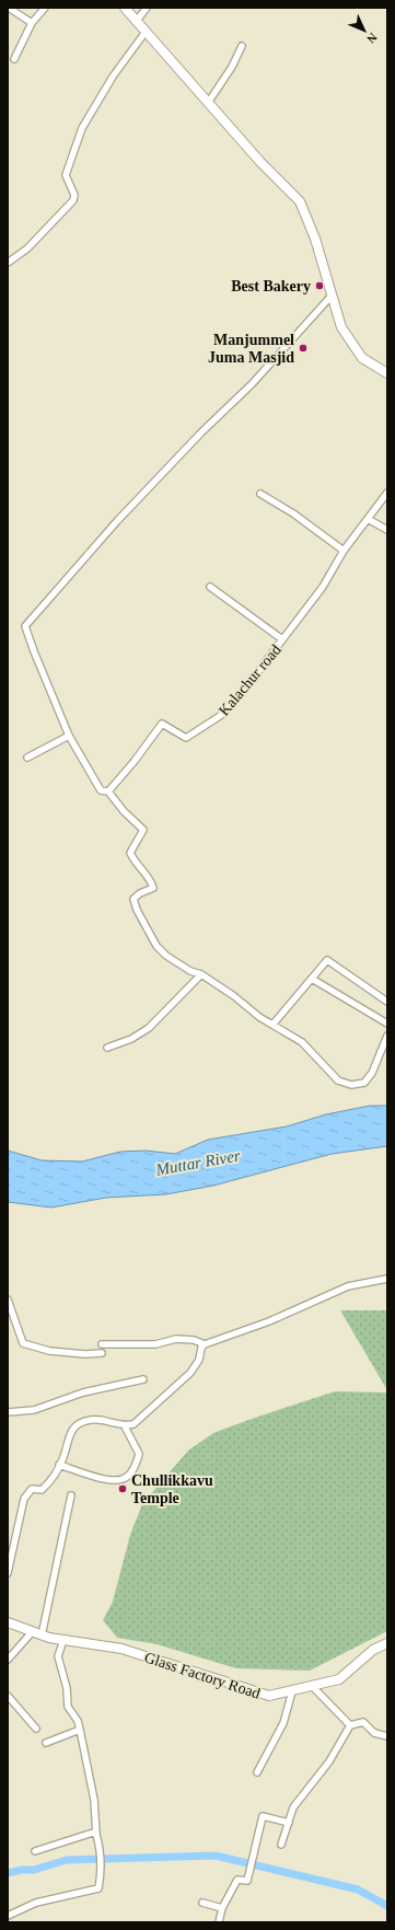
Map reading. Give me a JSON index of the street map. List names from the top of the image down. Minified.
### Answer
{"streets":{"main road":["Glass Factory Road"],"street":["Kalachur road"]},"water":["Muttar River"],"places":["Best Bakery","Manjummel Juma Masjid","Chullikkavu Temple"],"north":"bottom right"}
